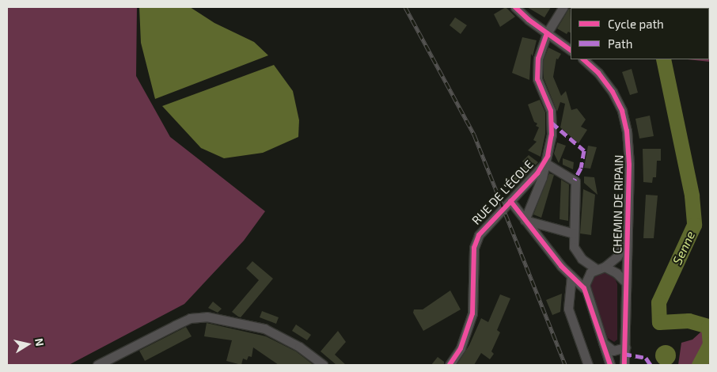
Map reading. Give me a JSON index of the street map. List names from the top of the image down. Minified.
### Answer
{"streets":{"street":["RUE DE L'ÉCOLE","CHEMIN DE RIPAIN"]},"water":["Senne"],"legend":["Cycle path","Path"],"north":"right"}
